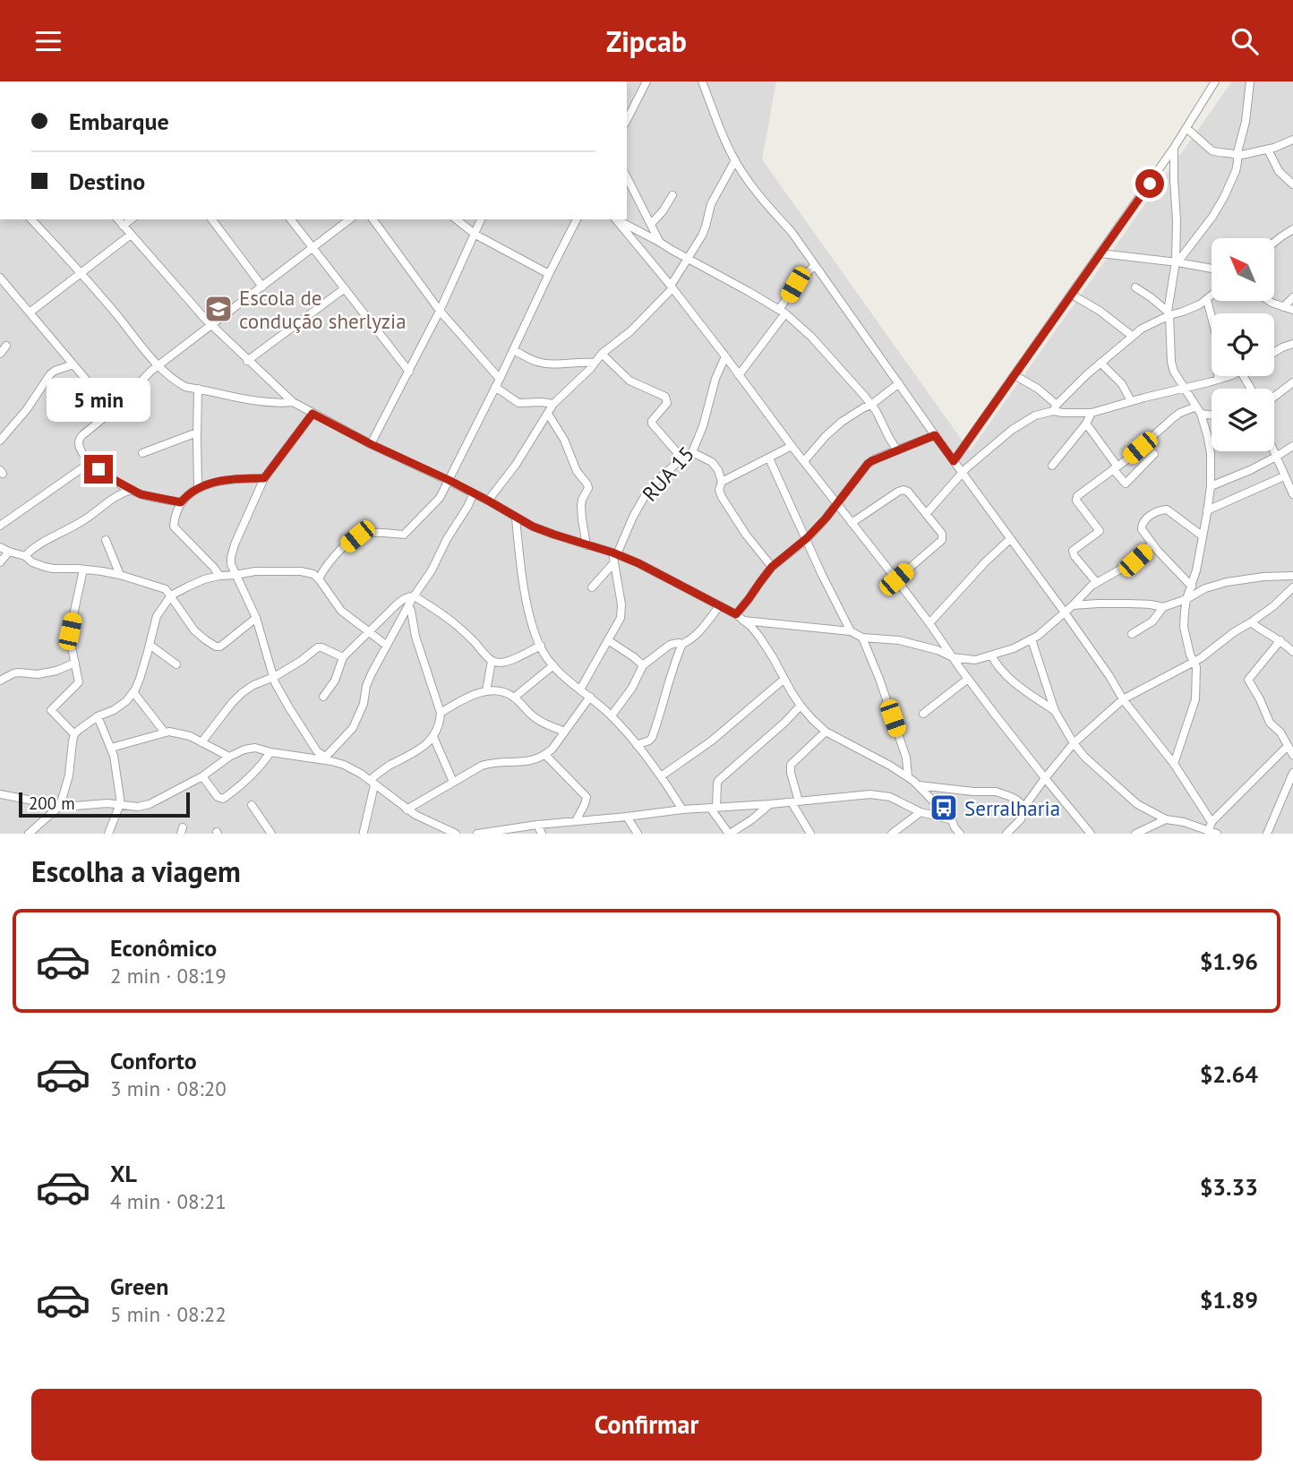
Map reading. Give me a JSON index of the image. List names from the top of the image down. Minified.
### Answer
{"streets":{"street":["RUA 15"]},"places":{"school or university":["Escola de condução sherlyzia"],"bus stop":["Serralharia"]},"scale_bar":"200 m","north":"top left","page":{"header":"Zipcab","banner":["Embarque","Destino"],"bubble":"5 min","scale":"200 m","heading":"Escolha a viagem","list":[{"name":"Econômico","note":"2 min · 08:19","value":"$1.96"},{"name":"Conforto","note":"3 min · 08:20","value":"$2.64"},{"name":"XL","note":"4 min · 08:21","value":"$3.33"},{"name":"Green","note":"5 min · 08:22","value":"$1.89"}],"buttons":"Confirmar"}}
